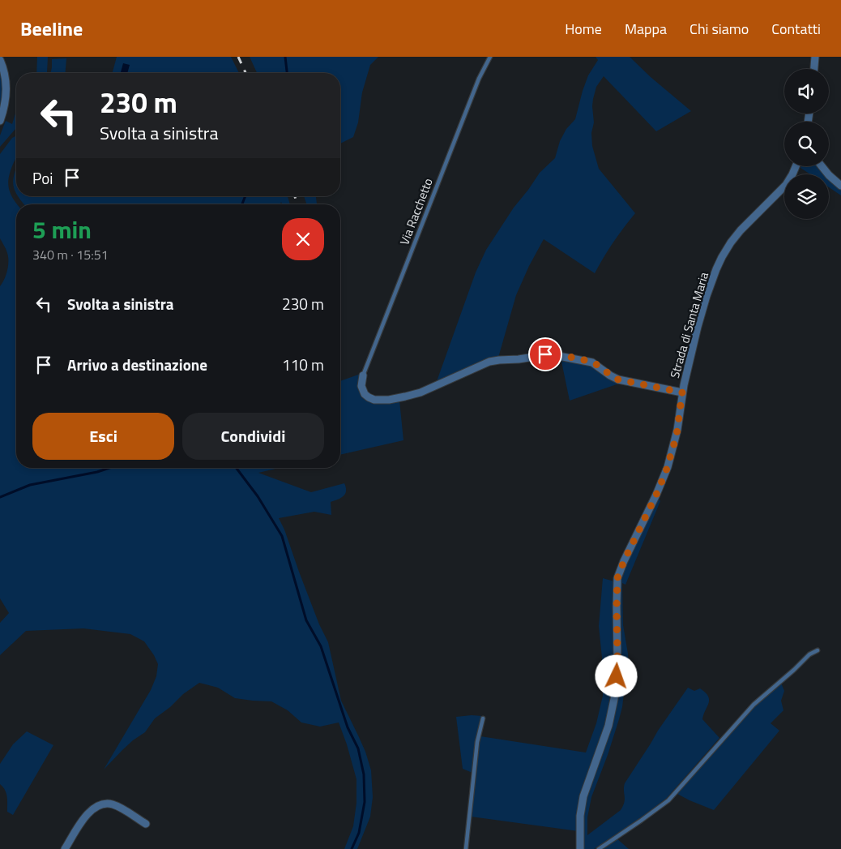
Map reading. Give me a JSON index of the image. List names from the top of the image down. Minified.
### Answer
{"streets":{"street":["Strada di Santa Maria"],"lane":["Via Racchetto"]},"page":{"header":"Beeline","nav":["Home","Mappa","Chi siamo","Contatti"],"turn":["230 m","Svolta a sinistra"],"then":"Poi","heading":["5 min","340 m · 15:51"],"list":[{"name":"Svolta a sinistra","value":"230 m"},{"name":"Arrivo a destinazione","value":"110 m"}],"buttons":["Esci","Condividi"]}}
